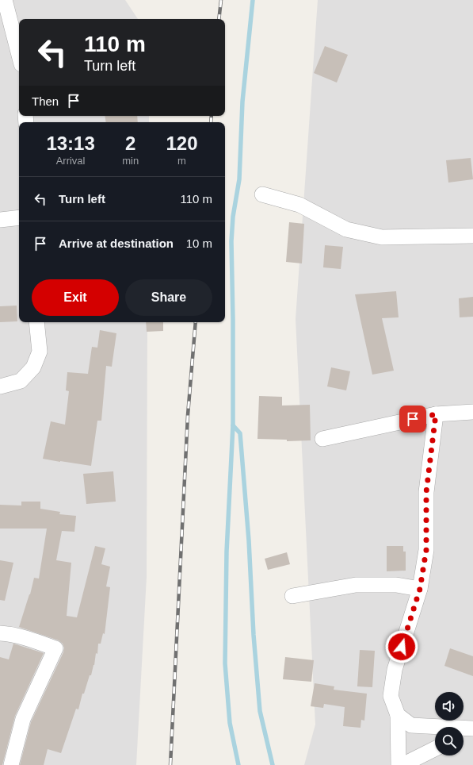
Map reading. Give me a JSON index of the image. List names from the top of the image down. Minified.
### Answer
{"page":{"turn":["110 m","Turn left"],"then":"Then","eta":["13:13","Arrival","2","min","120","m"],"list":[{"name":"Turn left","value":"110 m"},{"name":"Arrive at destination","value":"10 m"}],"buttons":["Exit","Share"]}}
